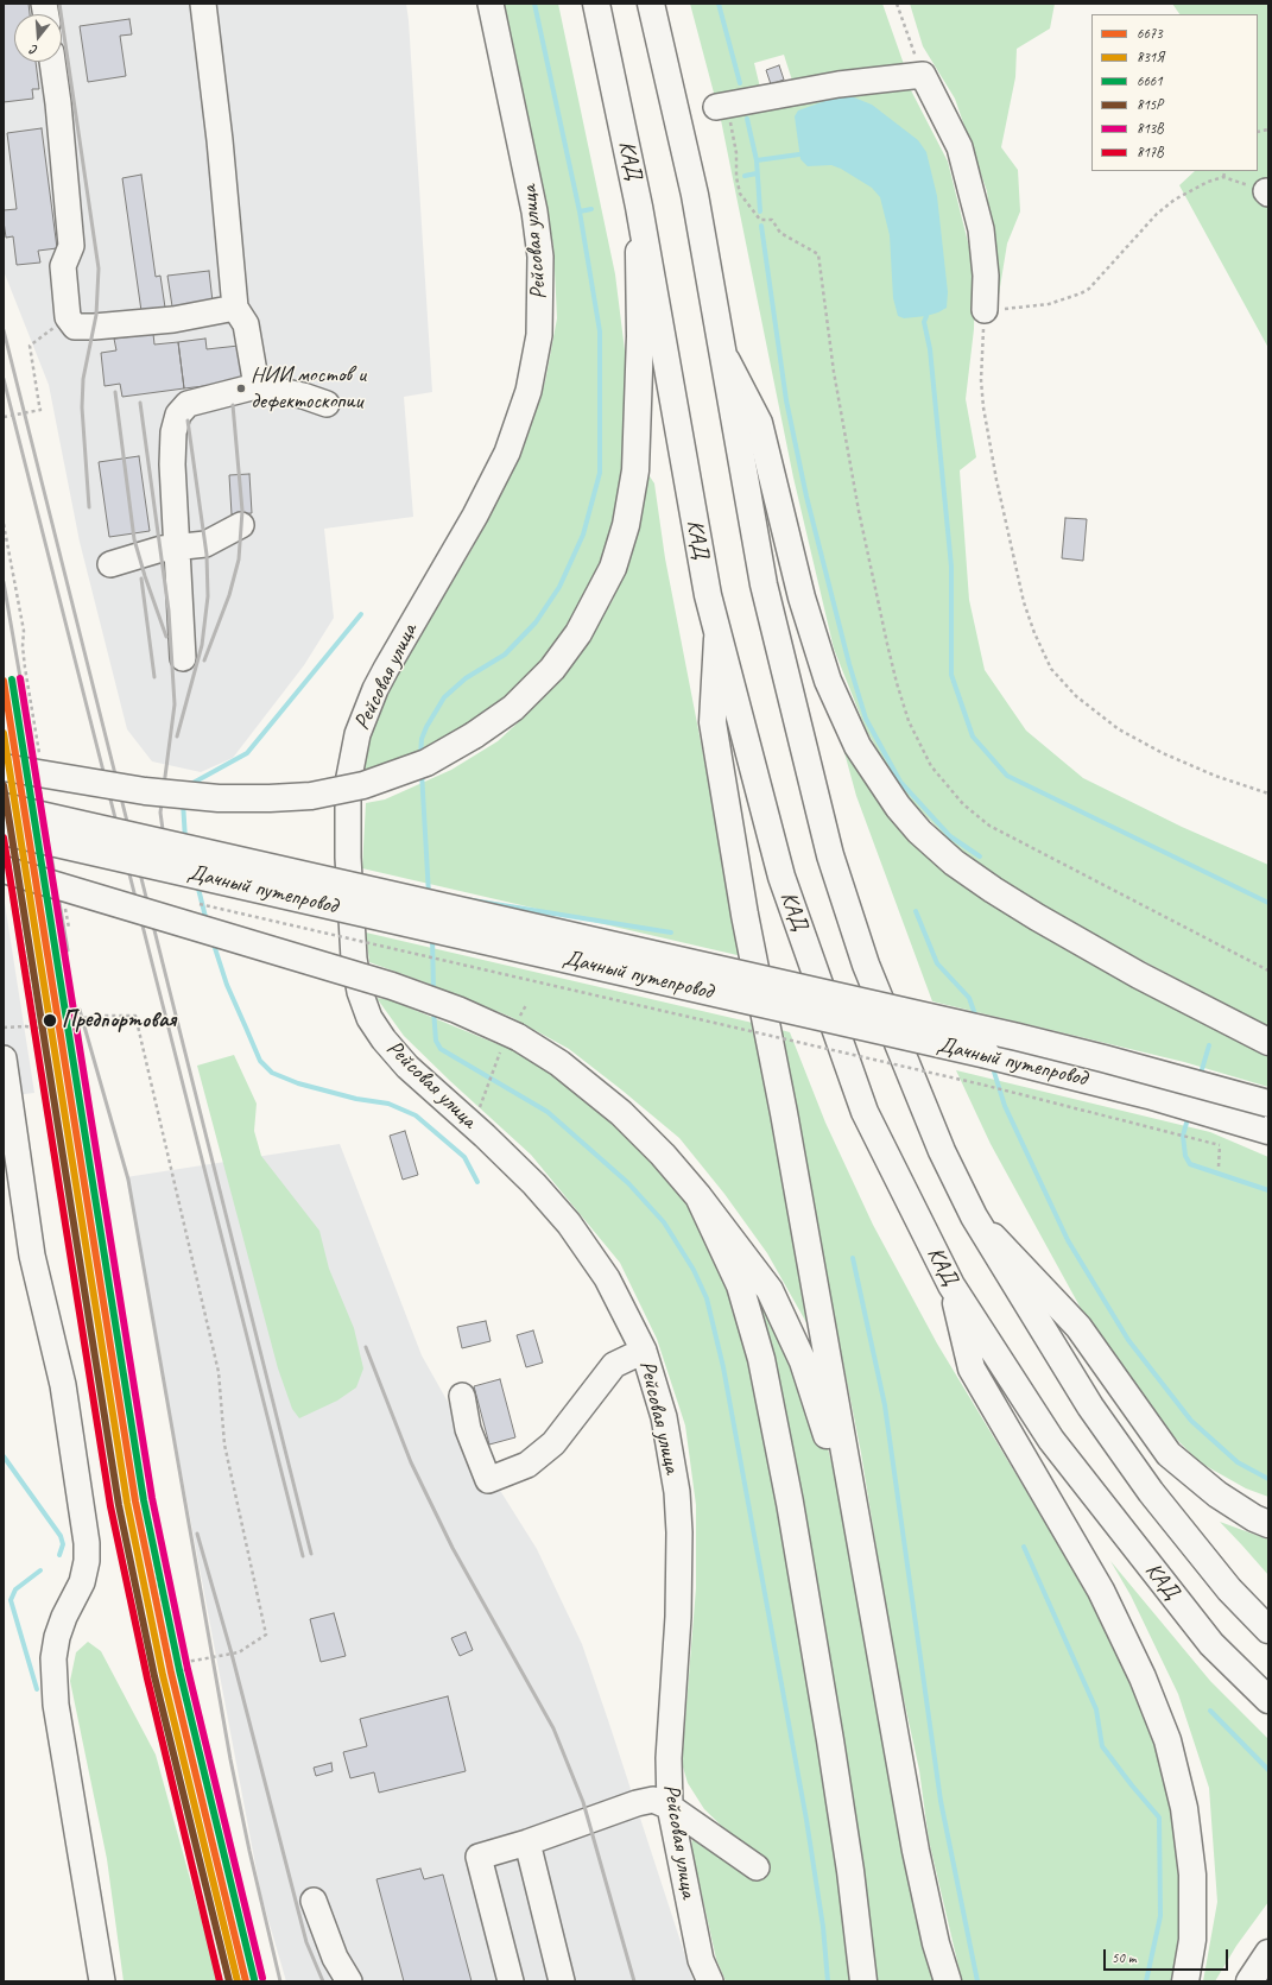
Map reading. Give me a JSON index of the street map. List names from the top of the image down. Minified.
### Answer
{"streets":{"main road":["КАД","Дачный путепровод"],"street":["Рейсовая улица"]},"places":["НИИ мостов и дефектоскопии","Предпортовая"],"lines":["transit line 813В","transit line 6661","transit line 6673","transit line 831Я","transit line 815Р","transit line 817В"],"legend":["6673","831Я","6661","815Р","813В","817В"],"scale_bar":"50 m","north":"bottom"}
